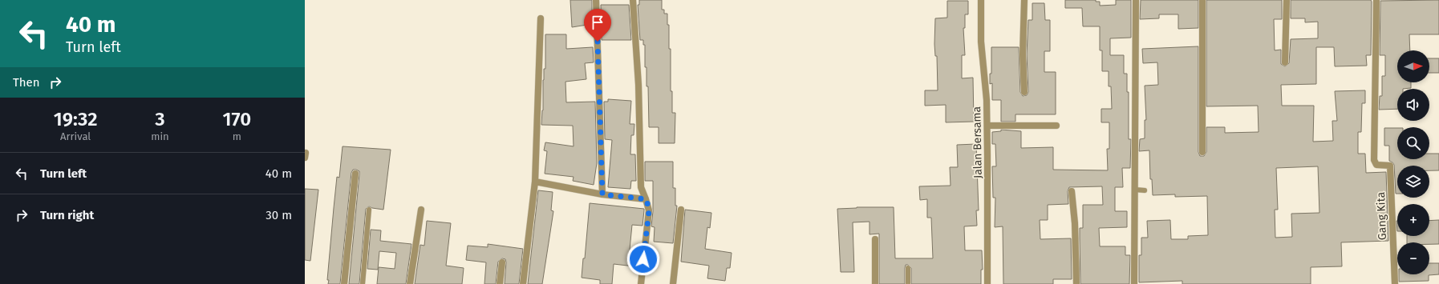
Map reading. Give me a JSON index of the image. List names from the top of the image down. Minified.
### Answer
{"streets":{"street":["Jalan Bersama","Gang Kita"]},"north":"right","page":{"turn":["40 m","Turn left"],"map_buttons":["+","−"],"then":"Then","eta":["19:32","Arrival","3","min","170","m"],"list":[{"name":"Turn left","value":"40 m"},{"name":"Turn right","value":"30 m"}]}}
